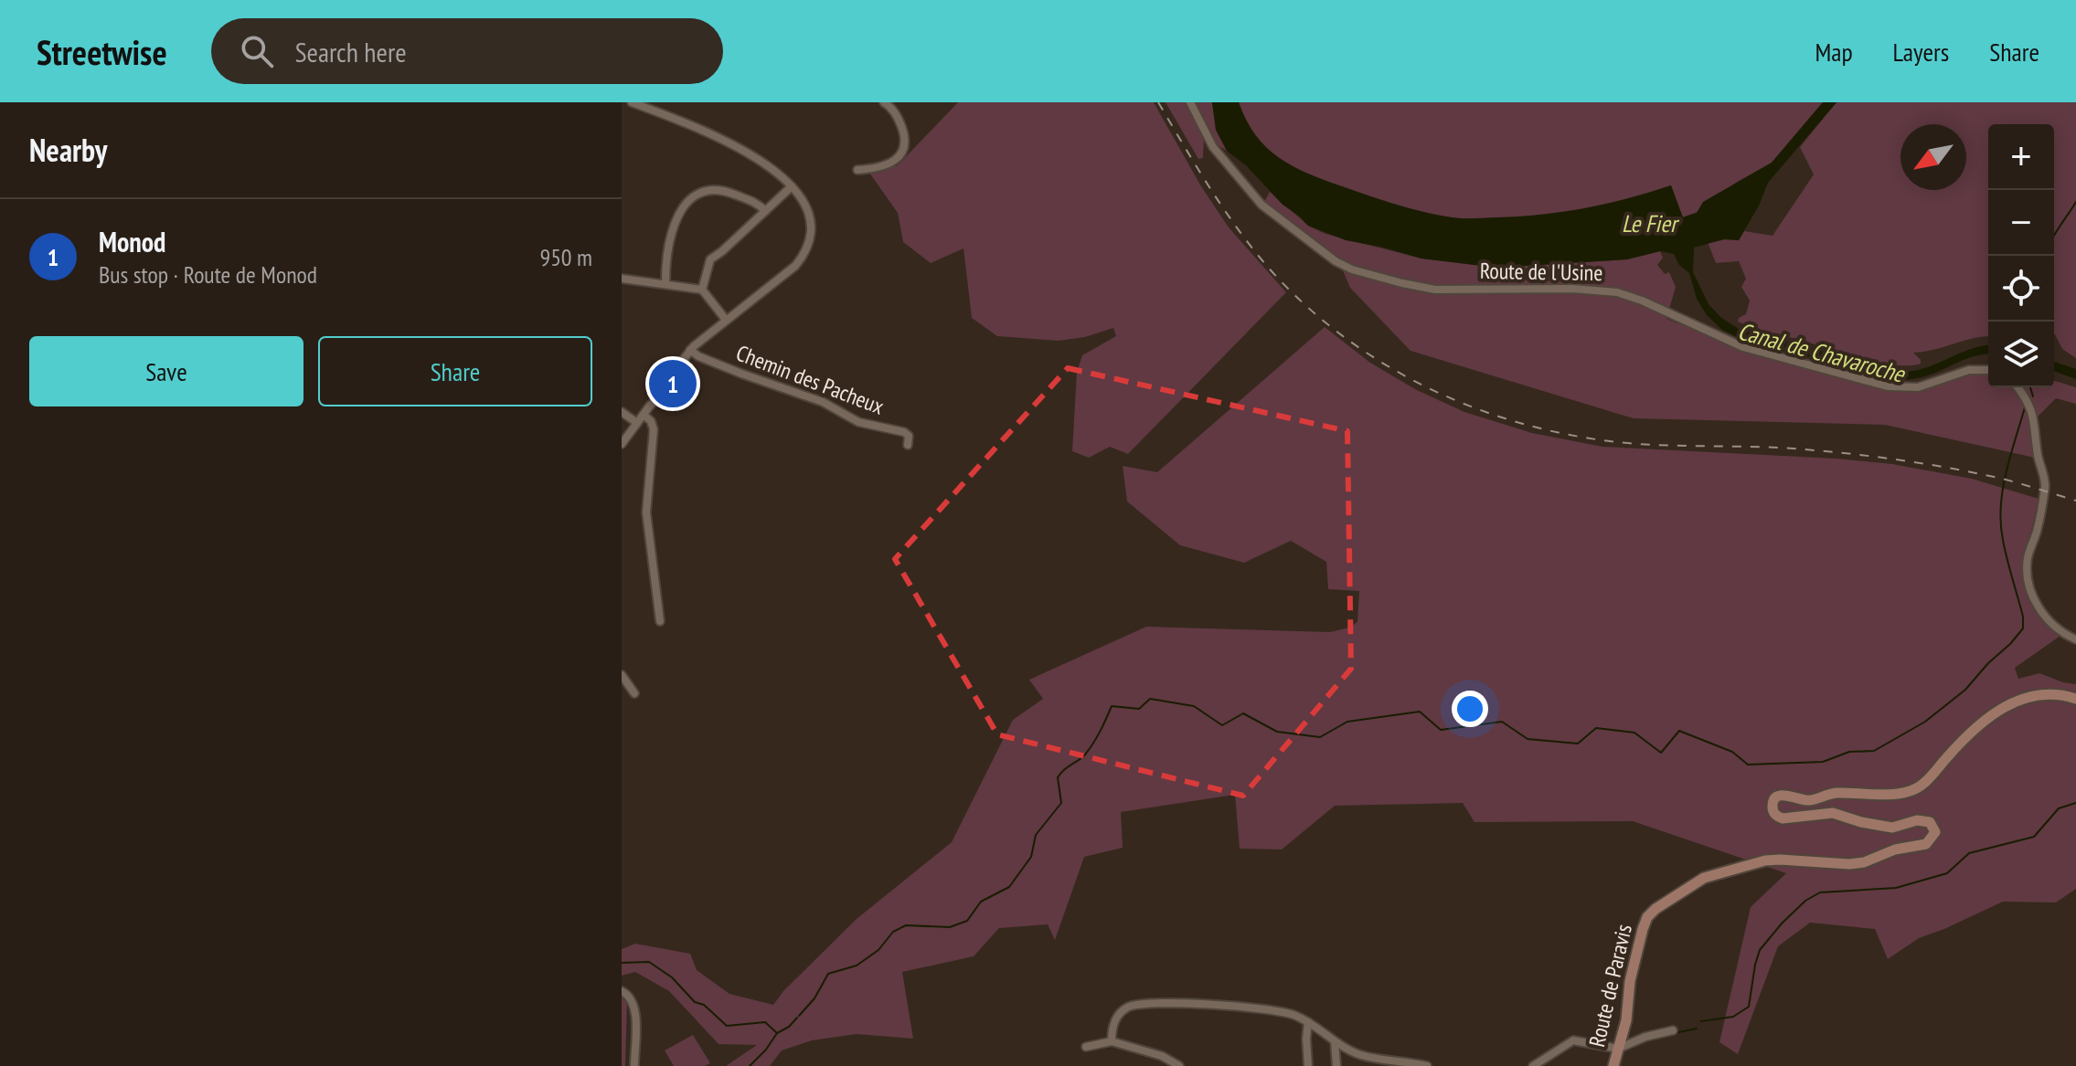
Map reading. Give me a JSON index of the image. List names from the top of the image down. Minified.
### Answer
{"streets":{"street":["Route de l'Usine","Chemin des Pacheux","Route de Paravis"]},"water":["Le Fier","Canal de Chavaroche"],"north":"bottom left","page":{"header":"Streetwise","search":"Search here","nav":["Map","Layers","Share"],"heading":"Nearby","map_buttons":["+","−"],"list":[{"mark":"1","name":"Monod","note":"Bus stop · Route de Monod","value":"950 m"}],"buttons":["Save","Share"],"pins":"1"}}
